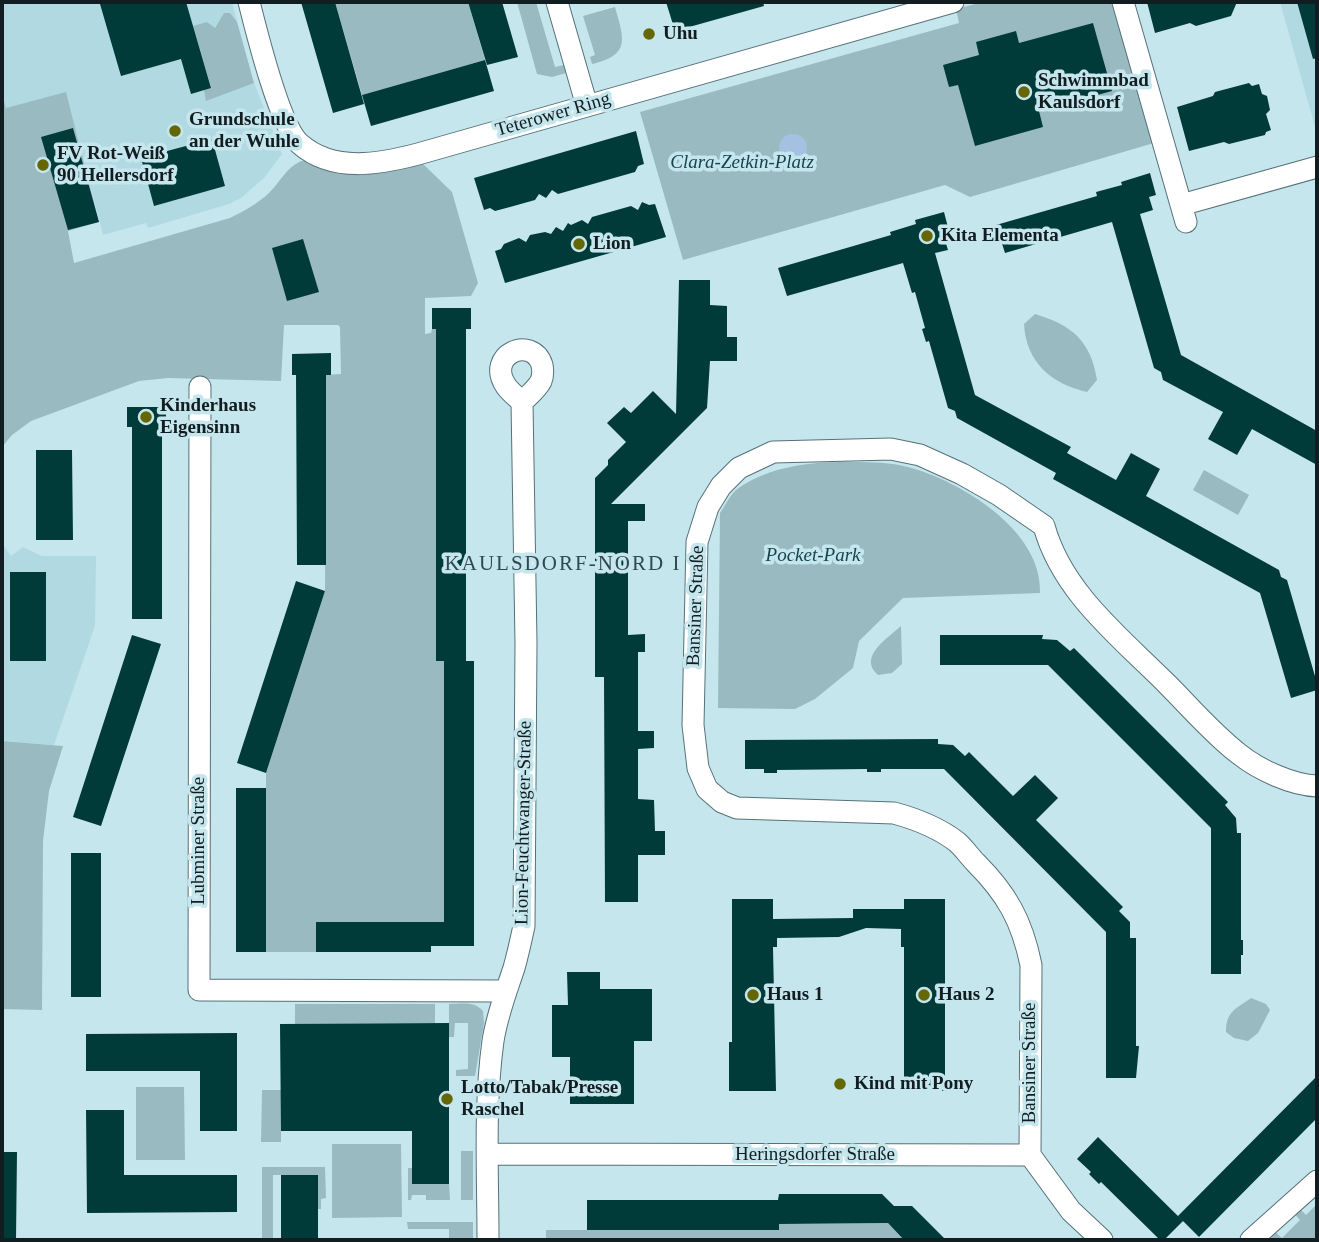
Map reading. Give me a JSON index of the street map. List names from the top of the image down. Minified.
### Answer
{"streets":{"street":["Teterower Ring","Bansiner Straße","Lion-Feuchtwanger-Straße","Lubminer Straße","Heringsdorfer Straße"]},"crossings":[["Bansiner Straße","Heringsdorfer Straße"],["Lion-Feuchtwanger-Straße","Lubminer Straße"],["Lion-Feuchtwanger-Straße","Heringsdorfer Straße"]],"districts":["KAULSDORF-NORD I"],"parks":["Clara-Zetkin-Platz","Pocket-Park"],"places":["Uhu","Schwimmbad Kaulsdorf","Grundschule an der Wuhle","FV Rot-Weiß 90 Hellersdorf","Kita Elementa","Lion","Kinderhaus Eigensinn","Haus 1","Haus 2","Kind mit Pony","Lotto/Tabak/Presse Raschel"]}
